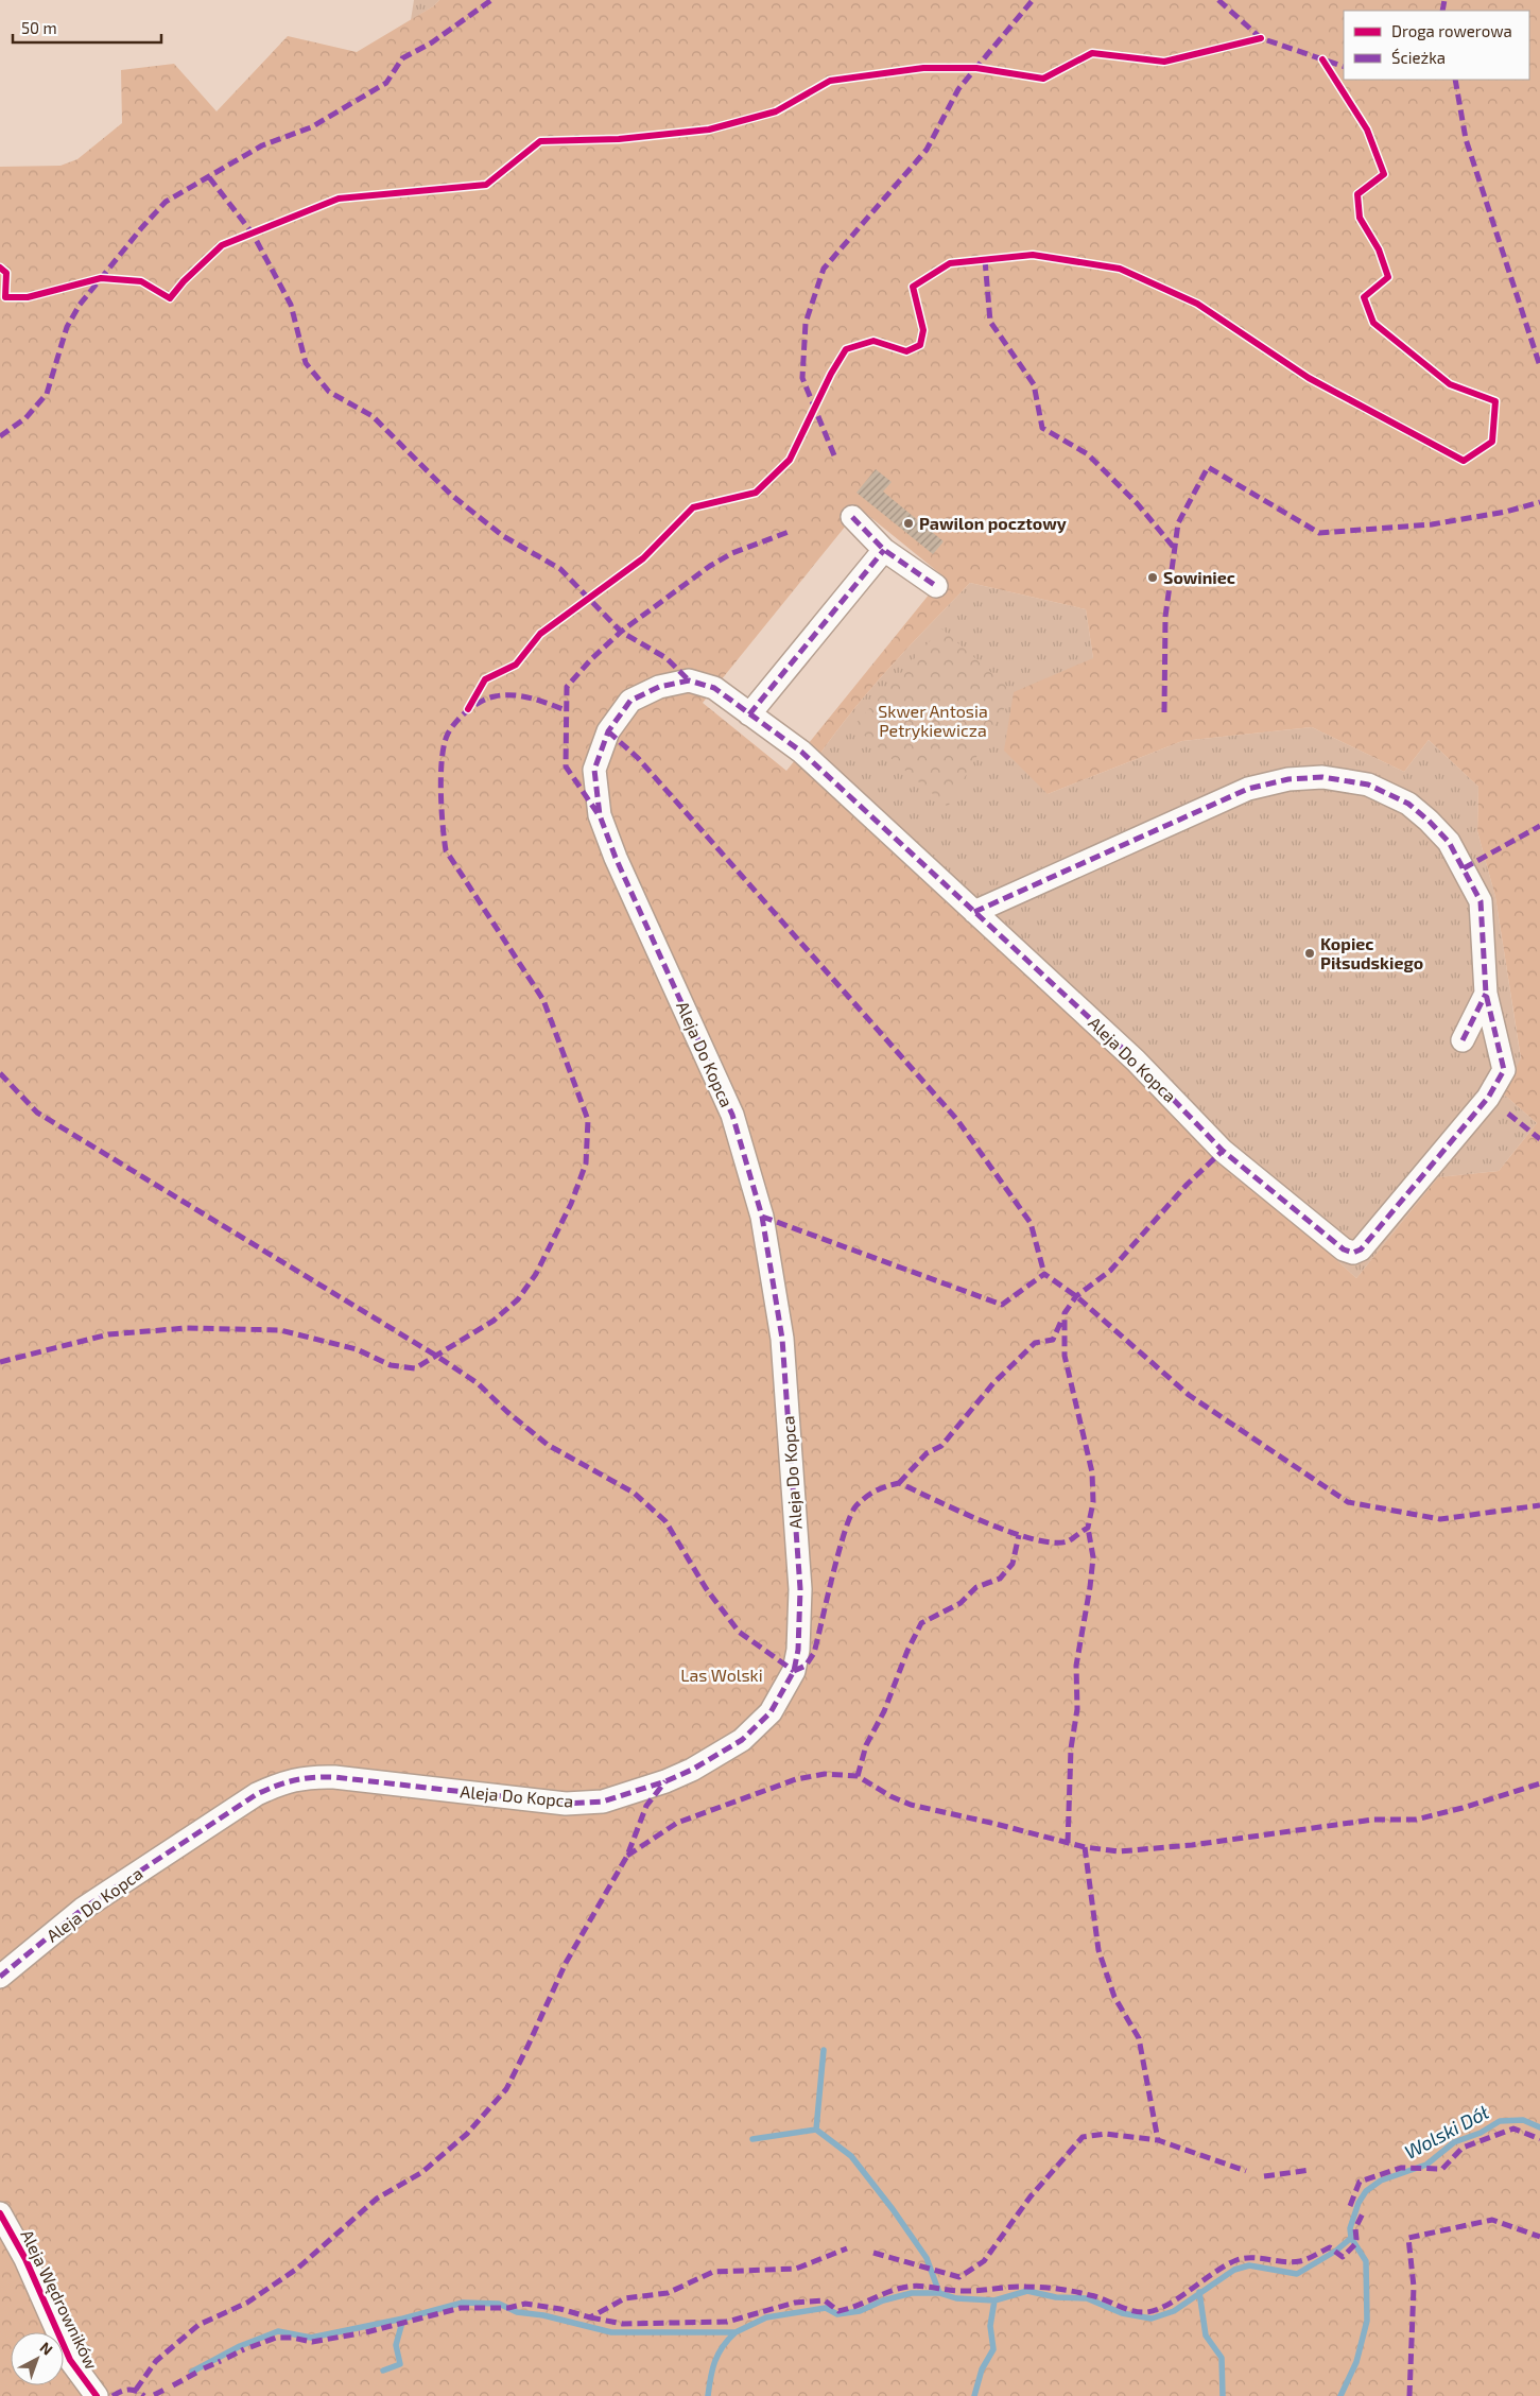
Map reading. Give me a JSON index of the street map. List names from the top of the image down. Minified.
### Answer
{"streets":{"street":["Aleja Do Kopca","Aleja Wędrowników"]},"water":["Wolski Dół"],"parks":["Skwer Antosia Petrykiewicza","Las Wolski"],"places":["Pawilon pocztowy","Sowiniec","Kopiec Piłsudskiego"],"legend":["Droga rowerowa","Ścieżka"],"scale_bar":"50 m","north":"top right"}
